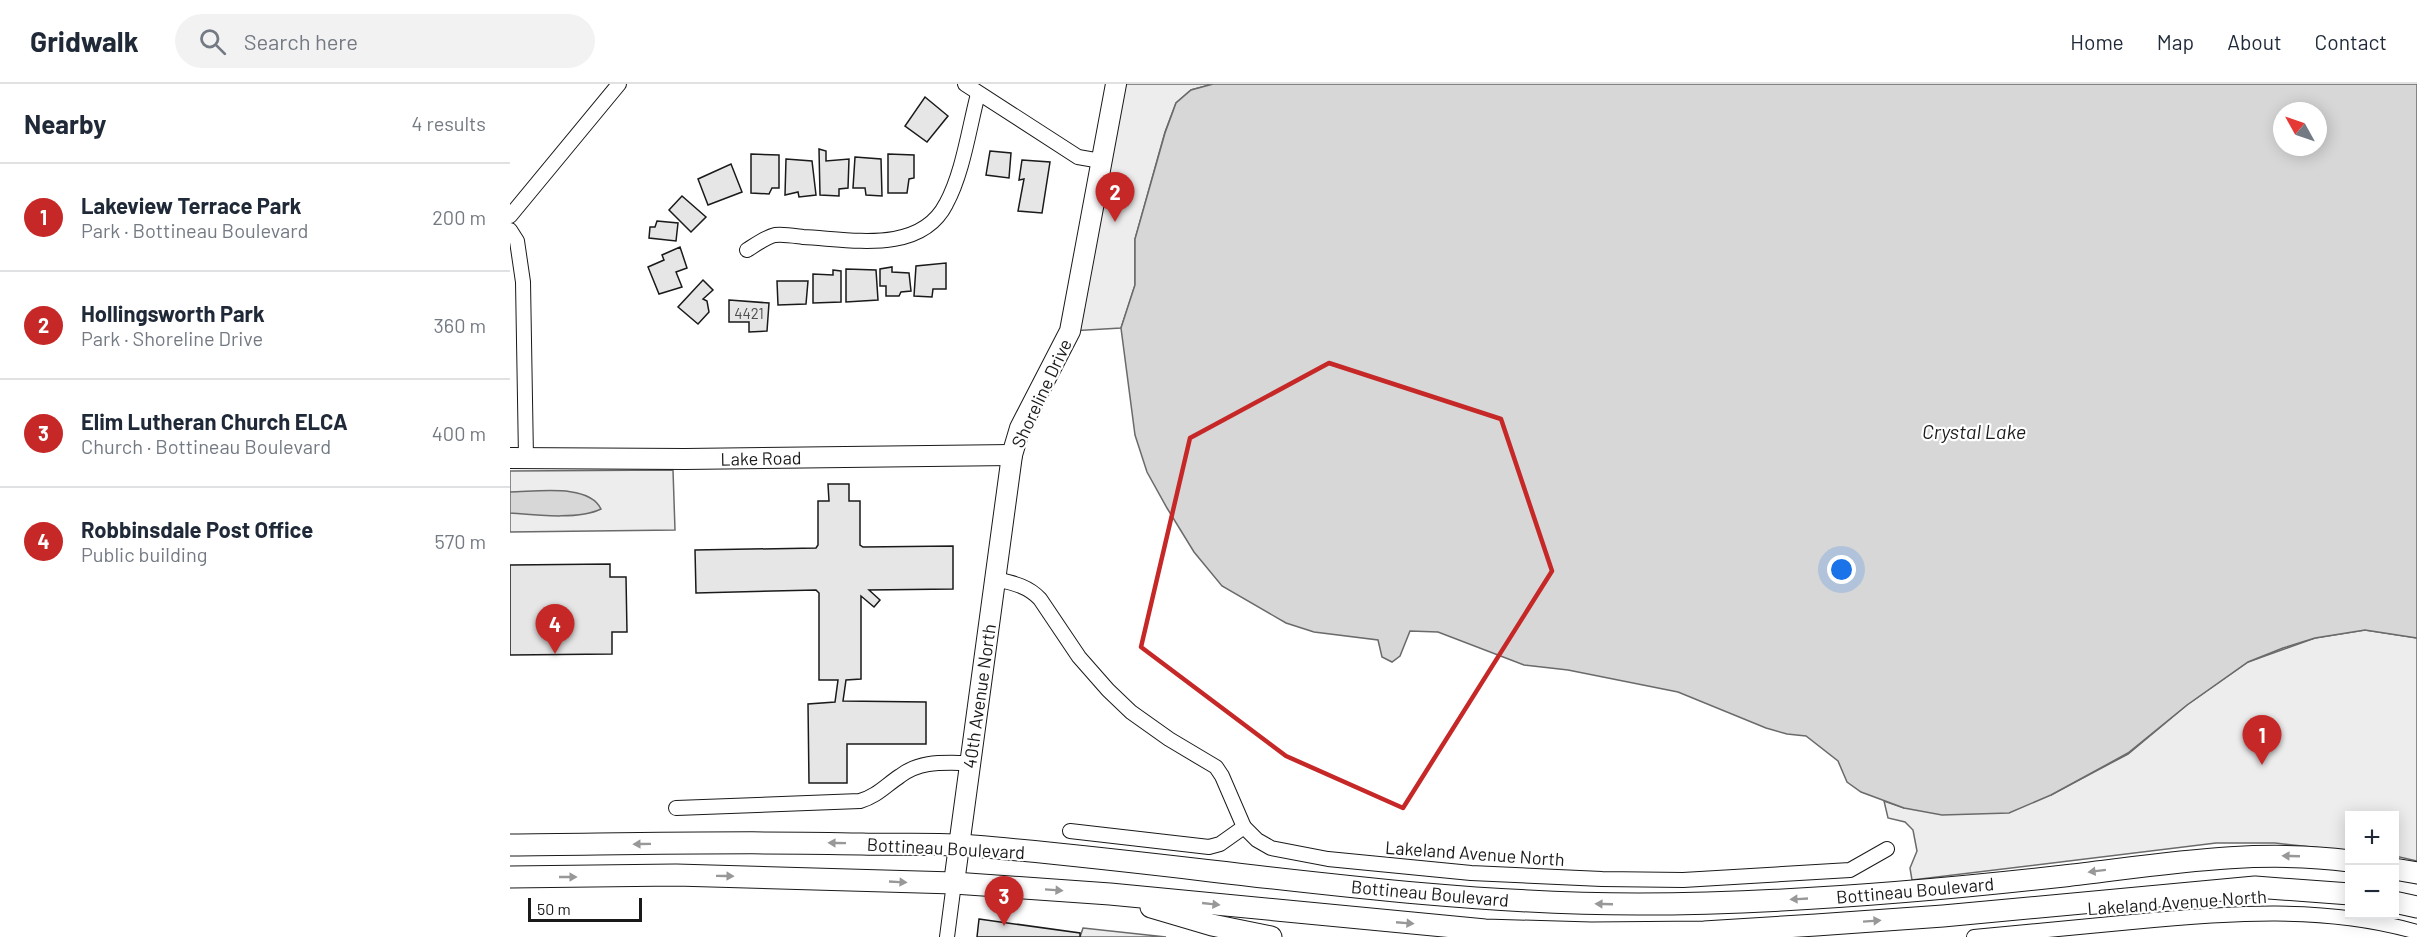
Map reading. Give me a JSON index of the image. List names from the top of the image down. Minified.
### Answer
{"streets":{"main road":["Bottineau Boulevard"],"street":["Shoreline Drive","Lake Road","40th Avenue North","Lakeland Avenue North"]},"crossings":[["Shoreline Drive","Lake Road"],["Shoreline Drive","40th Avenue North"],["Lake Road","40th Avenue North"],["40th Avenue North","Bottineau Boulevard"]],"water":["Crystal Lake"],"house_numbers":["4421"],"scale_bar":"50 m","north":"top left","page":{"header":"Gridwalk","search":"Search here","nav":["Home","Map","About","Contact"],"heading":["Nearby","4 results"],"list":[{"mark":"1","name":"Lakeview Terrace Park","note":"Park · Bottineau Boulevard","value":"200 m"},{"mark":"2","name":"Hollingsworth Park","note":"Park · Shoreline Drive","value":"360 m"},{"mark":"3","name":"Elim Lutheran Church ELCA","note":"Church · Bottineau Boulevard","value":"400 m"},{"mark":"4","name":"Robbinsdale Post Office","note":"Public building","value":"570 m"}],"pins":["2","4","1","3"],"map_buttons":["+","−"],"scale":"50 m"}}
